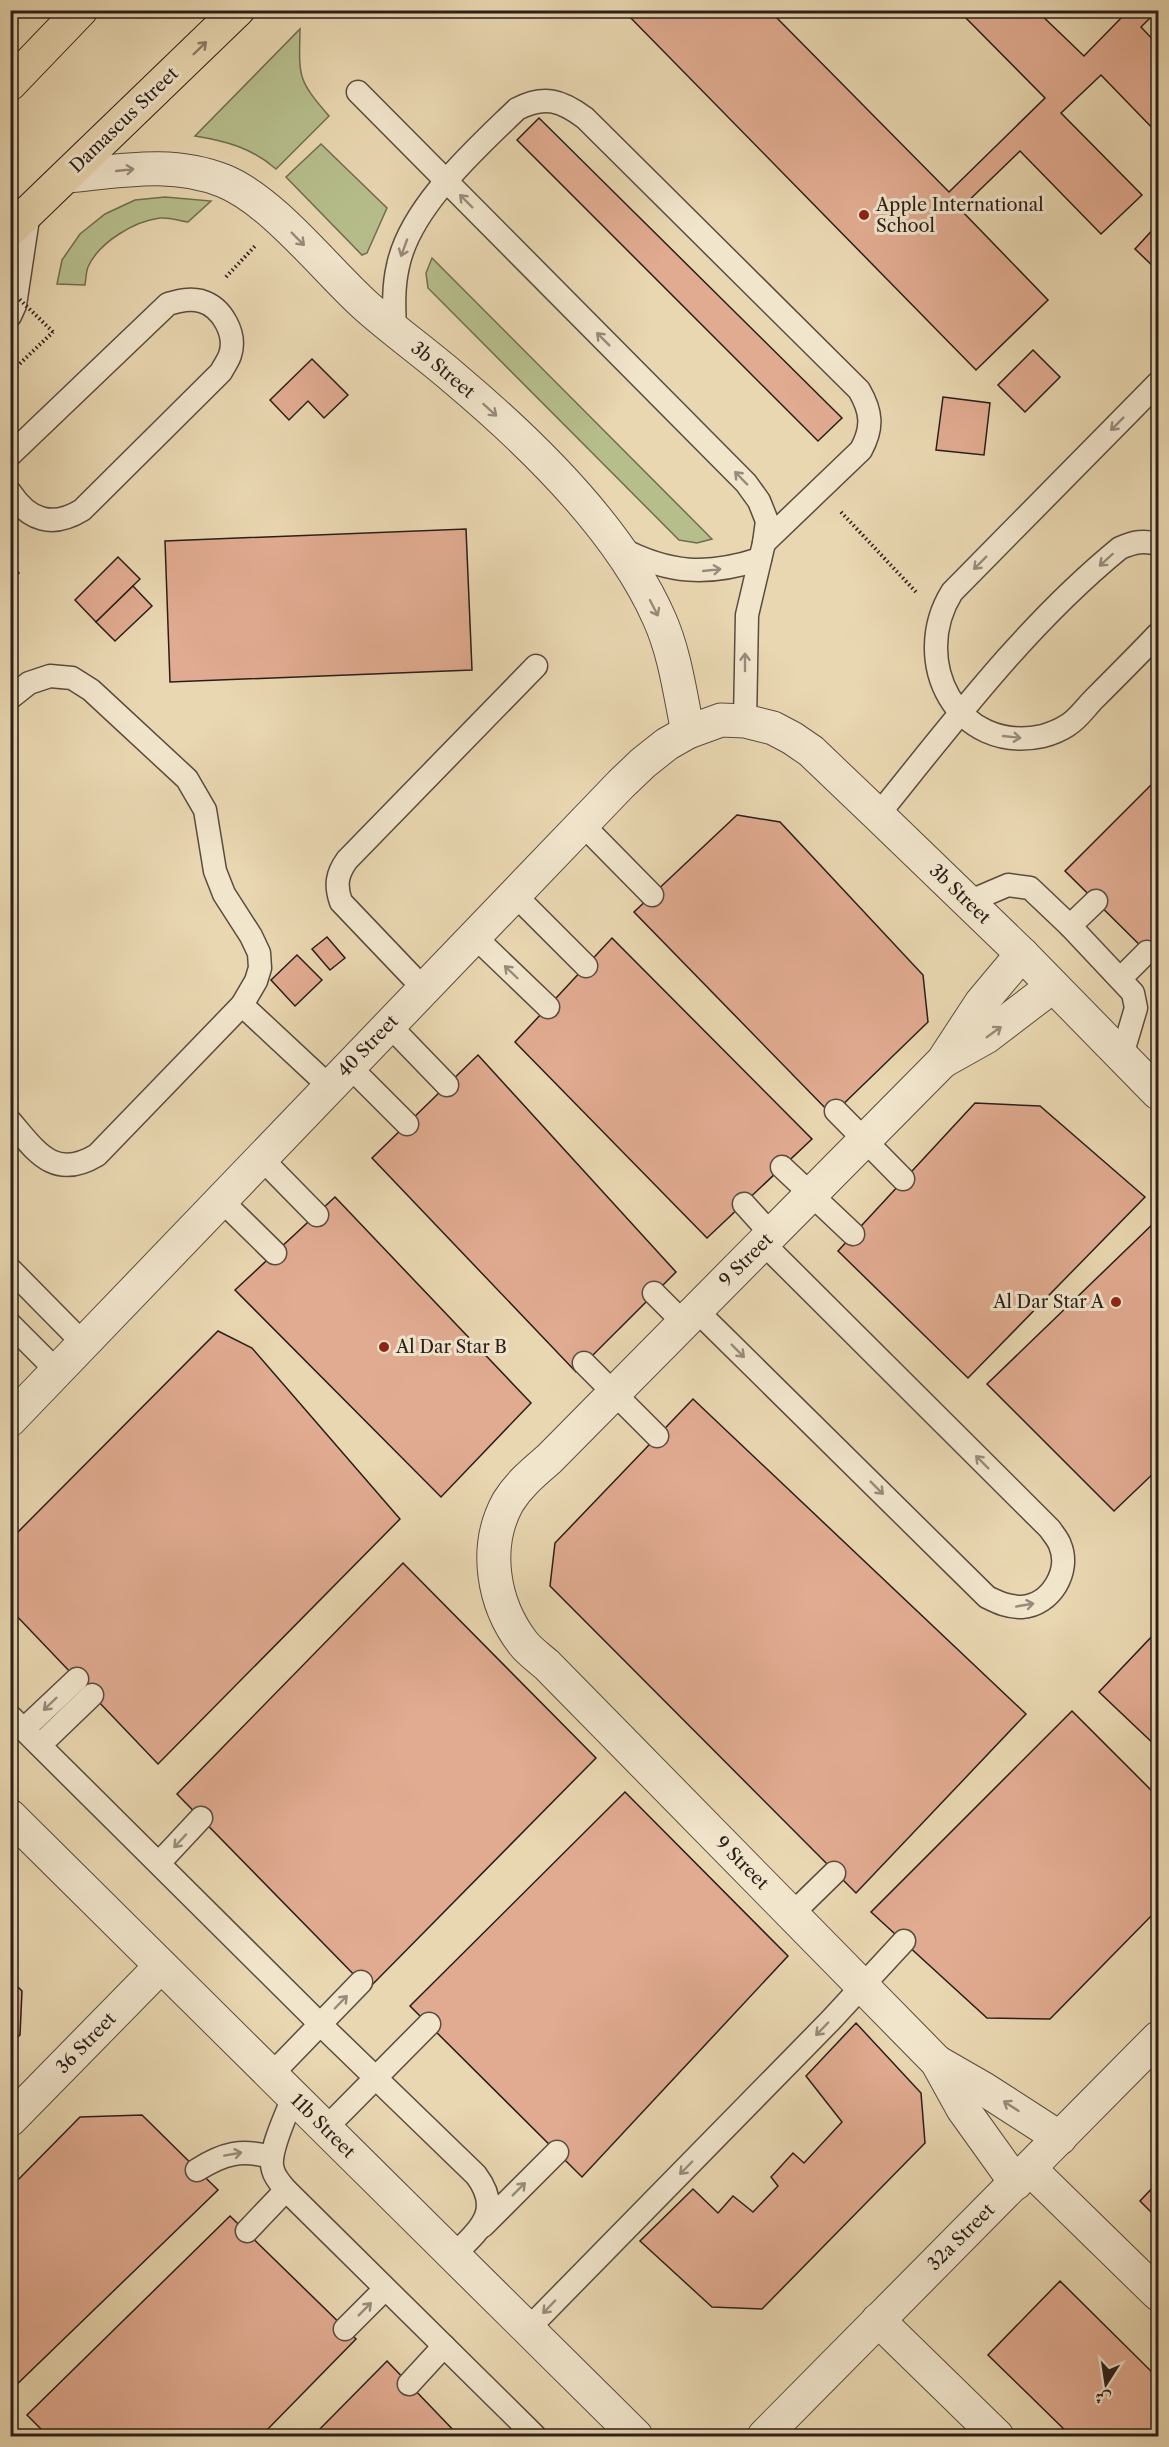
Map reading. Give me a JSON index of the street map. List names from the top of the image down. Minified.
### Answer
{"streets":{"main road":["Damascus Street"],"street":["3b Street","40 Street","9 Street","36 Street","11b Street","32a Street"]},"crossings":[["Damascus Street","3b Street"],["3b Street","40 Street"],["3b Street","9 Street"],["9 Street","32a Street"],["36 Street","11b Street"]],"one_way":["3b Street"],"places":["Apple International School","Al Dar Star A","Al Dar Star B"],"north":"bottom"}
